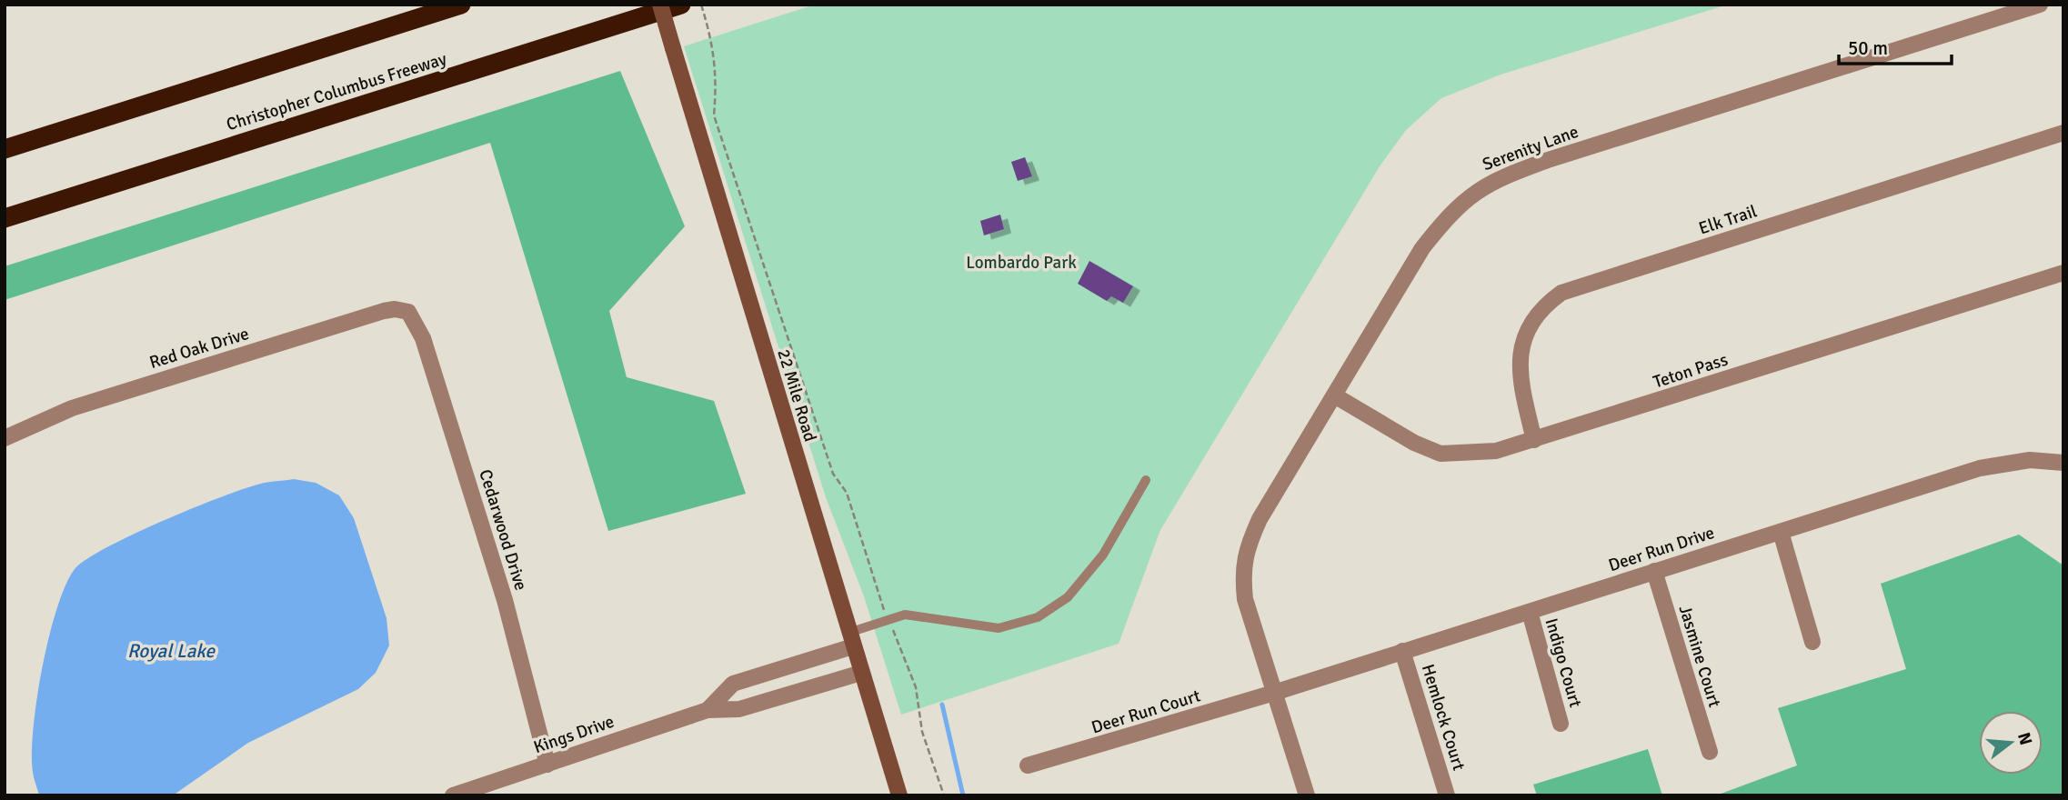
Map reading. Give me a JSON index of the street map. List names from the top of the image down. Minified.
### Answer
{"streets":{"highway":["Christopher Columbus Freeway"],"street":["Serenity Lane","Elk Trail","Red Oak Drive","Teton Pass","22 Mile Road","Cedarwood Drive","Deer Run Drive","Jasmine Court","Indigo Court","Deer Run Court","Hemlock Court","Kings Drive"]},"crossings":[["Serenity Lane","Teton Pass"],["Serenity Lane","Deer Run Drive"],["Serenity Lane","Deer Run Court"],["Elk Trail","Teton Pass"],["Red Oak Drive","Cedarwood Drive"],["22 Mile Road","Kings Drive"],["Cedarwood Drive","Kings Drive"],["Deer Run Drive","Jasmine Court"],["Deer Run Drive","Indigo Court"],["Deer Run Drive","Deer Run Court"],["Deer Run Drive","Hemlock Court"]],"water":["Royal Lake"],"parks":["Lombardo Park"],"scale_bar":"50 m","north":"right"}
